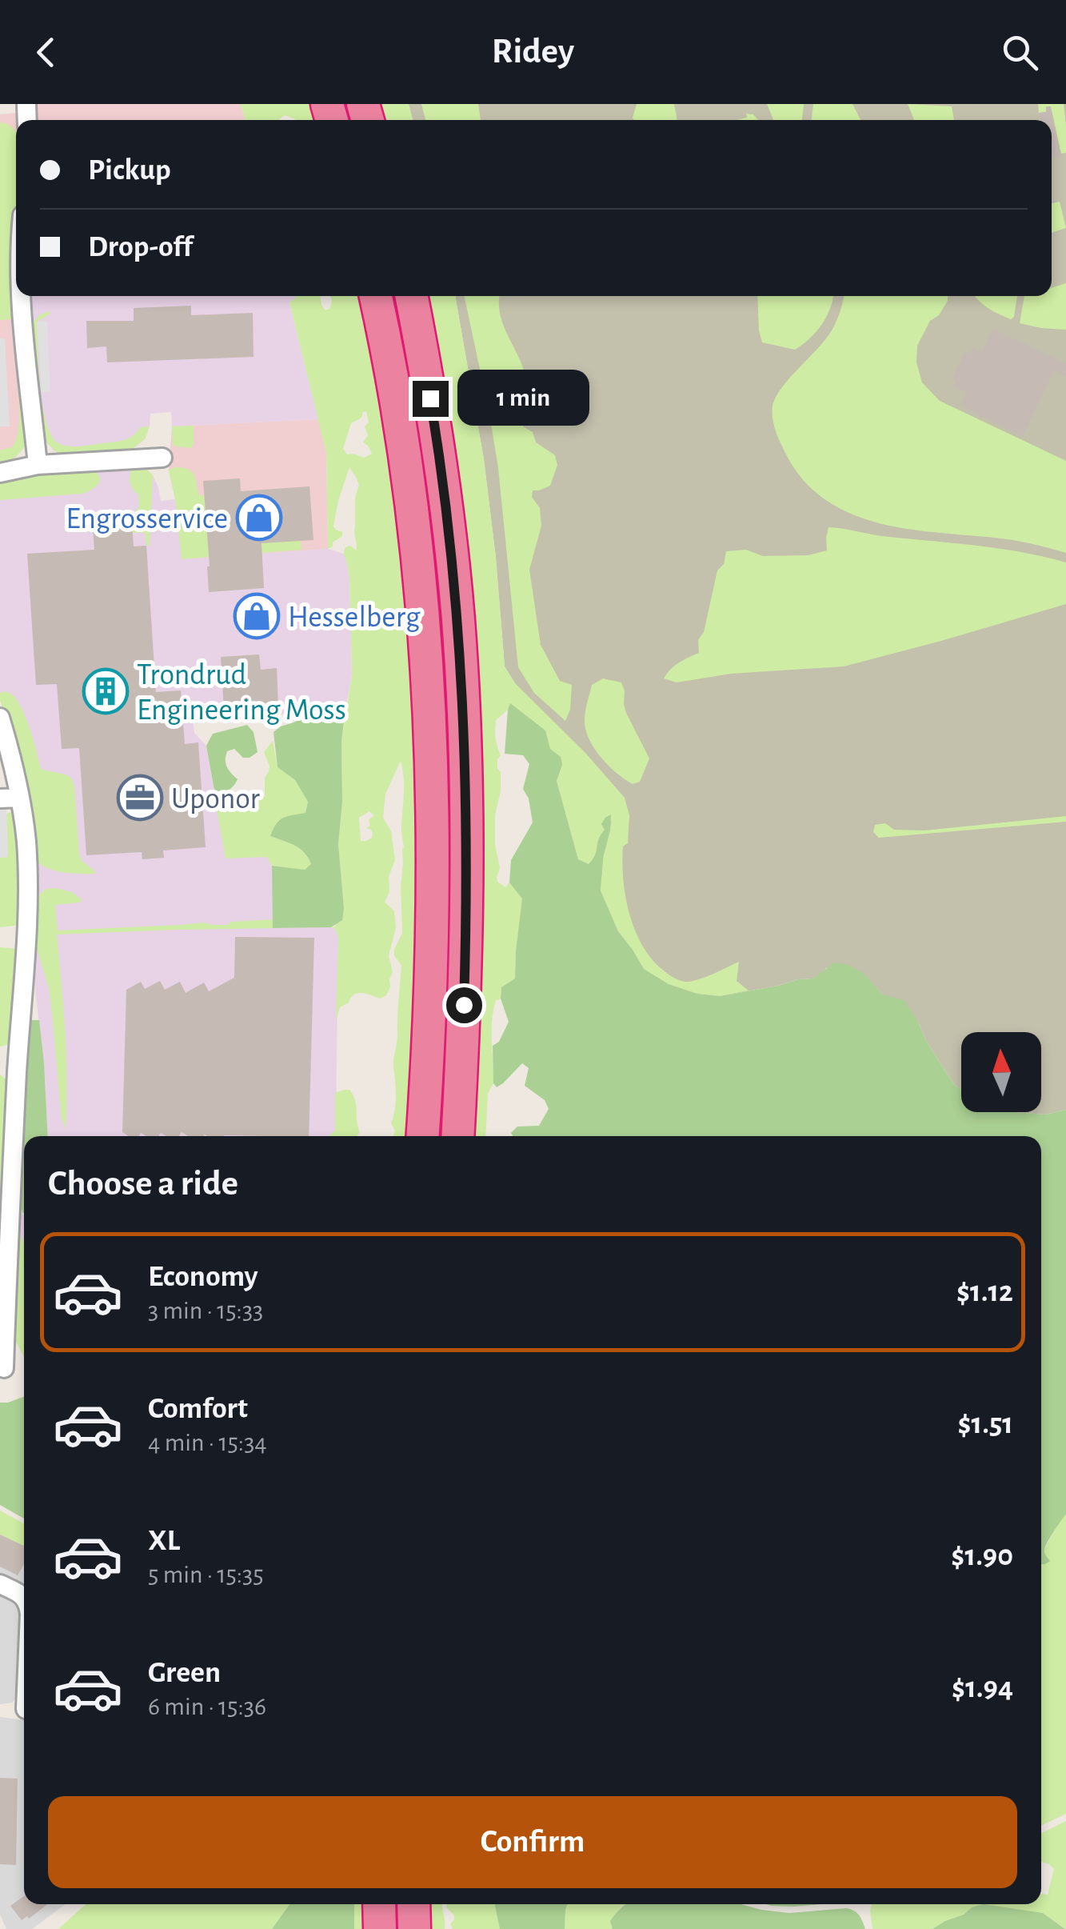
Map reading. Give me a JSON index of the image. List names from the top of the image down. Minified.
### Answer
{"places":{"shop":["Engrosservice","Hesselberg"],"building":["Trondrud Engineering Moss"],"office":["Uponor"]},"north":"top","page":{"header":"Ridey","banner":["Pickup","Drop-off"],"bubble":"1 min","heading":"Choose a ride","list":[{"name":"Economy","note":"3 min · 15:33","value":"$1.12"},{"name":"Comfort","note":"4 min · 15:34","value":"$1.51"},{"name":"XL","note":"5 min · 15:35","value":"$1.90"},{"name":"Green","note":"6 min · 15:36","value":"$1.94"}],"buttons":"Confirm"}}
